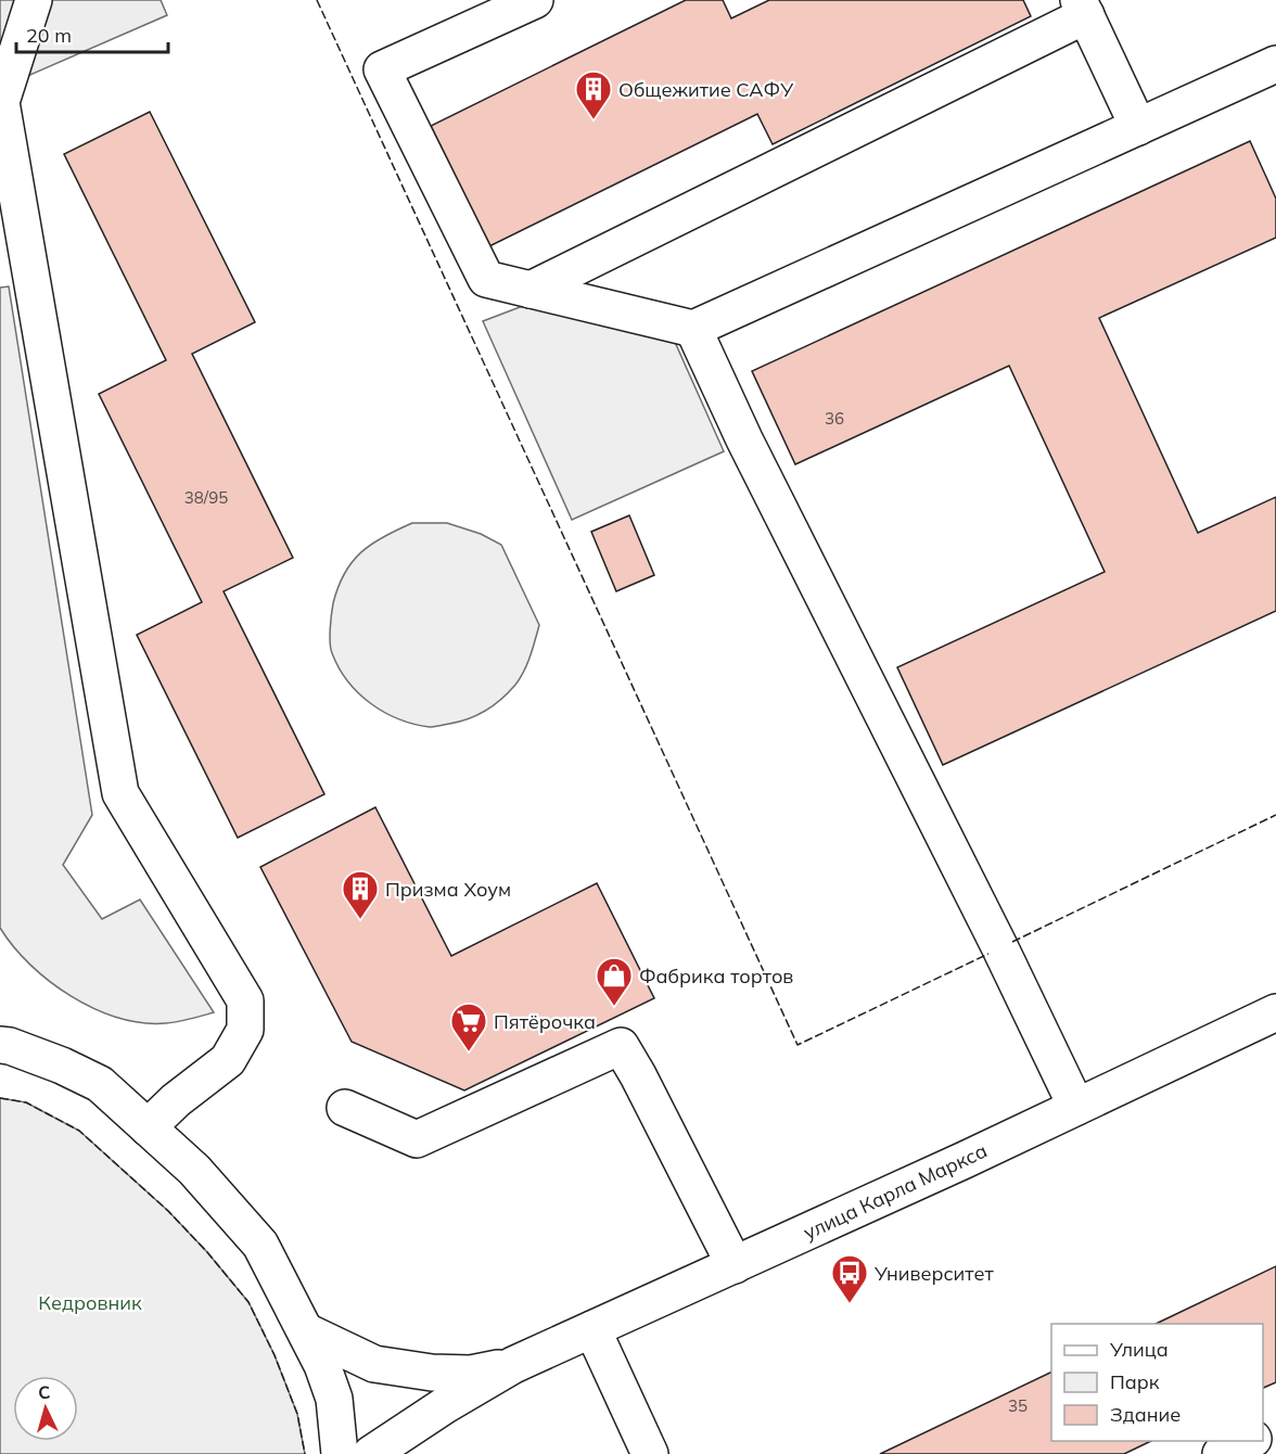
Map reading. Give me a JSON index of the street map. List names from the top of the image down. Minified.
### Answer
{"streets":{"street":["улица Карла Маркса"]},"parks":["Кедровник"],"places":{"building":["Общежитие САФУ","Призма Хоум"],"shop":["Фабрика тортов"],"supermarket":["Пятёрочка"],"bus stop":["Университет"]},"house_numbers":["36","38/95","35"],"legend":["Улица","Парк","Здание"],"scale_bar":"20 m","north":"top"}
